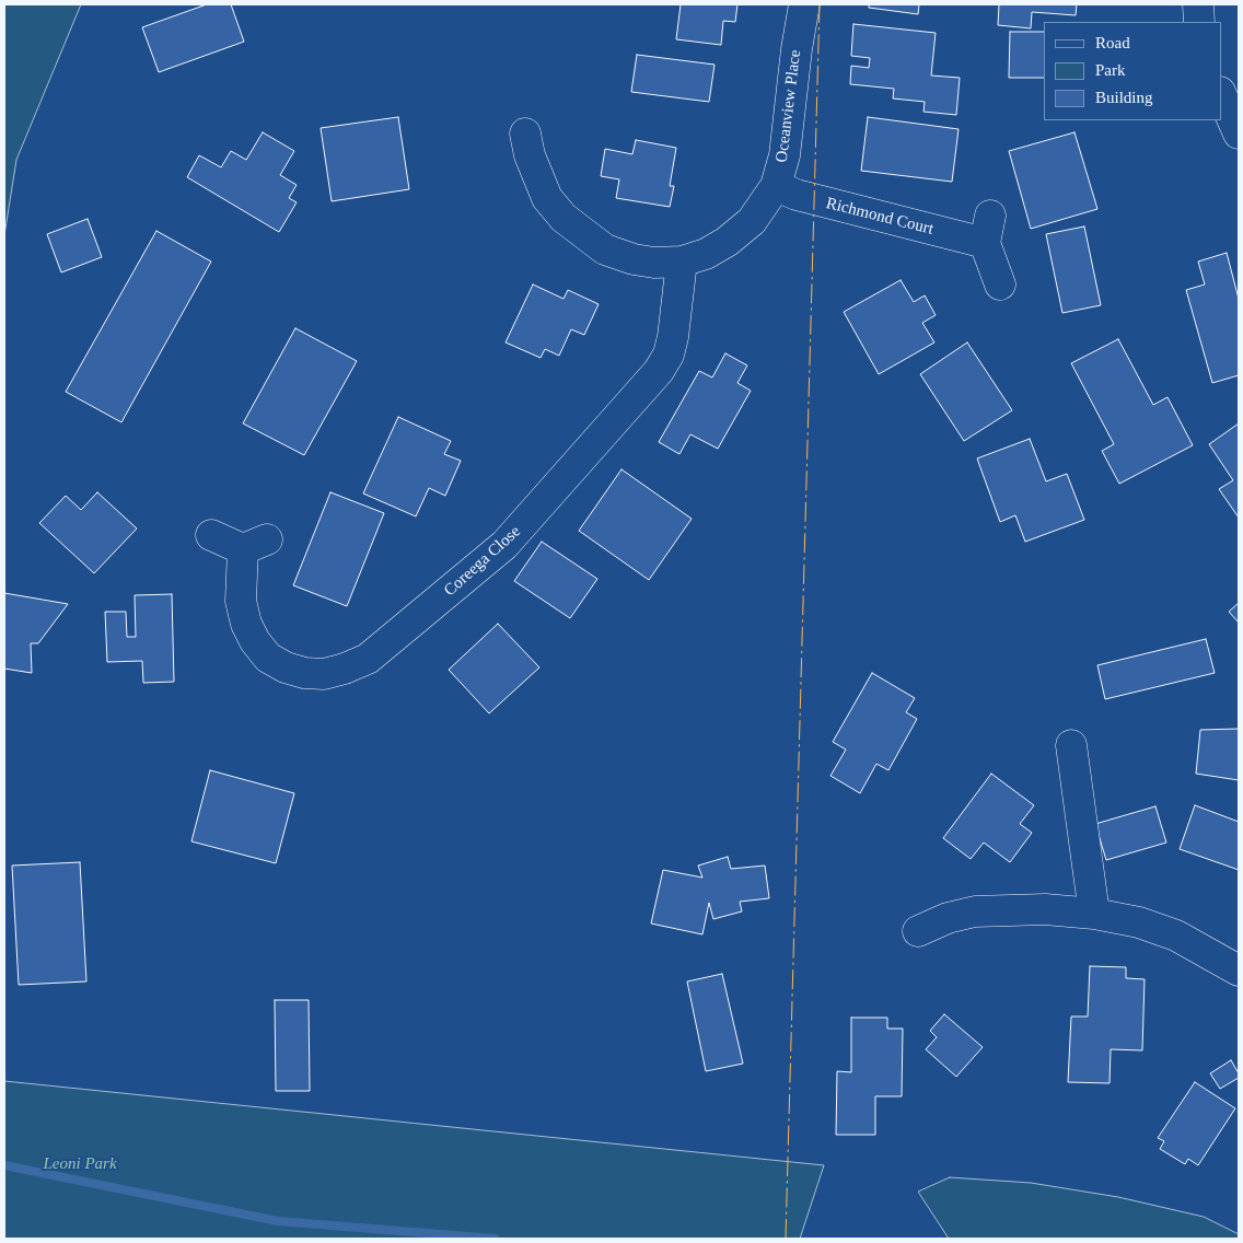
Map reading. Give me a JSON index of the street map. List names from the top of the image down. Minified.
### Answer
{"streets":{"street":["Oceanview Place","Richmond Court","Coreega Close"]},"crossings":[["Oceanview Place","Richmond Court"],["Oceanview Place","Coreega Close"]],"parks":["Leoni Park"],"legend":["Road","Park","Building"]}
